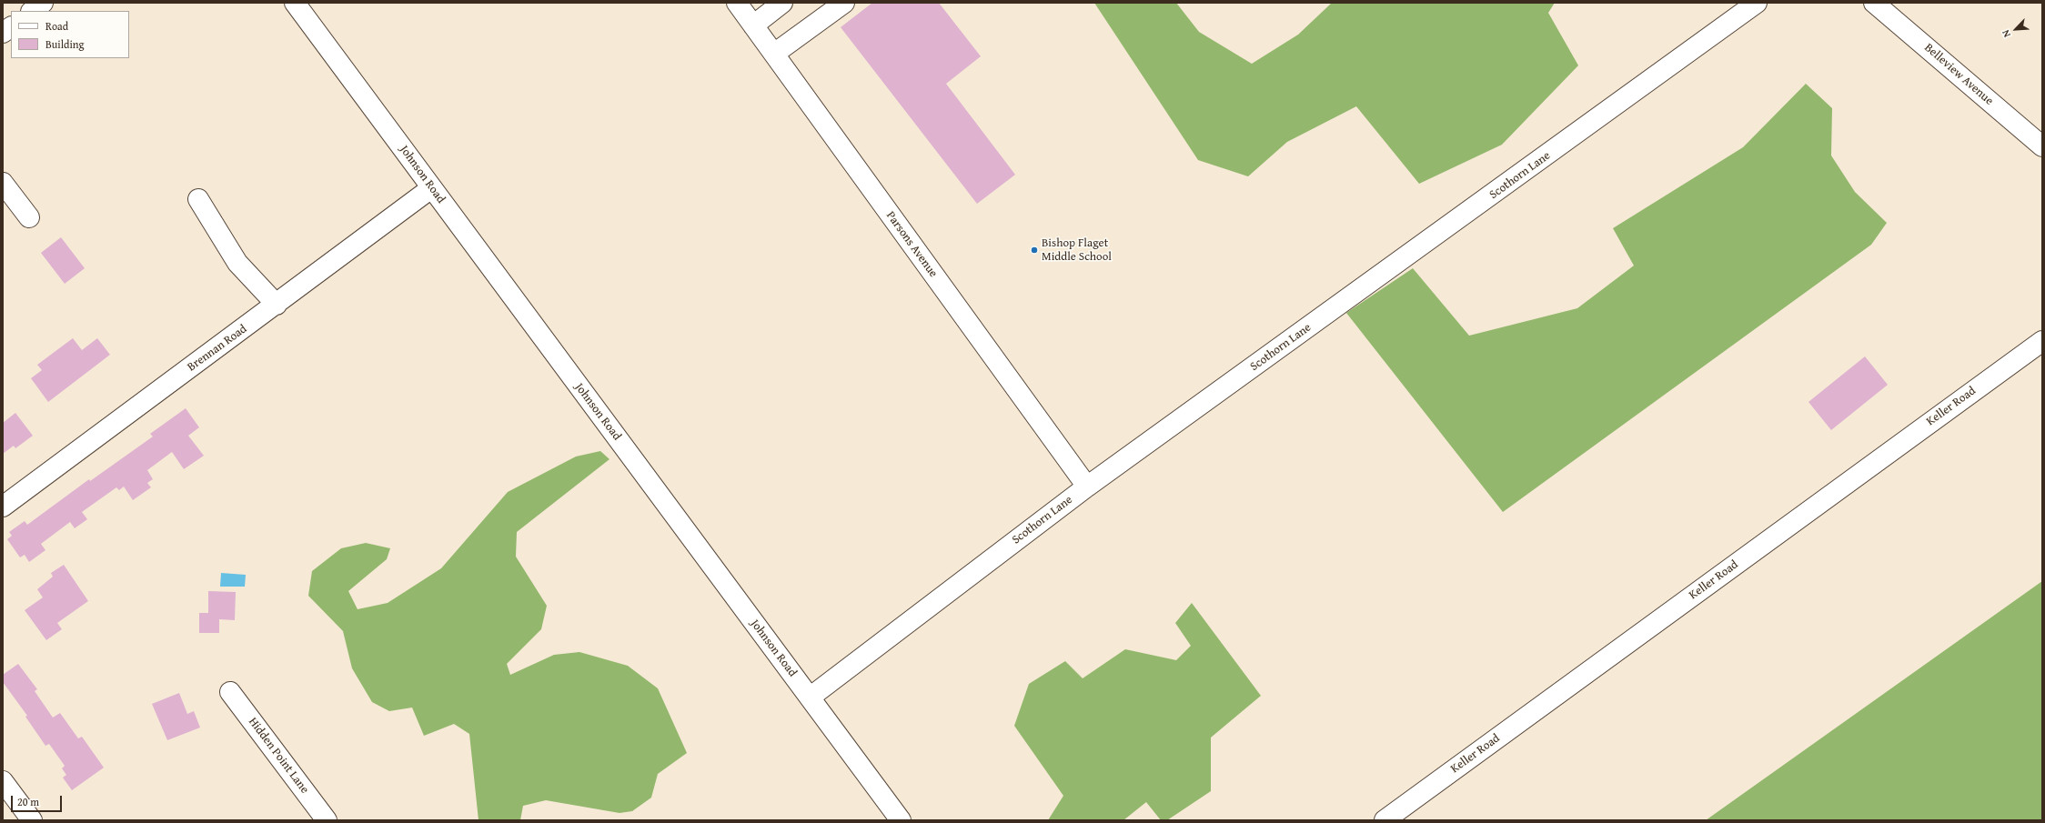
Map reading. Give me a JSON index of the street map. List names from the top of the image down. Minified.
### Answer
{"streets":{"street":["Belleview Avenue","Johnson Road","Scothorn Lane","Parsons Avenue","Brennan Road","Keller Road","Hidden Point Lane"]},"crossings":[["Johnson Road","Scothorn Lane"],["Johnson Road","Brennan Road"],["Scothorn Lane","Parsons Avenue"]],"places":["Bishop Flaget Middle School"],"legend":["Road","Building"],"scale_bar":"20 m","north":"bottom left"}
